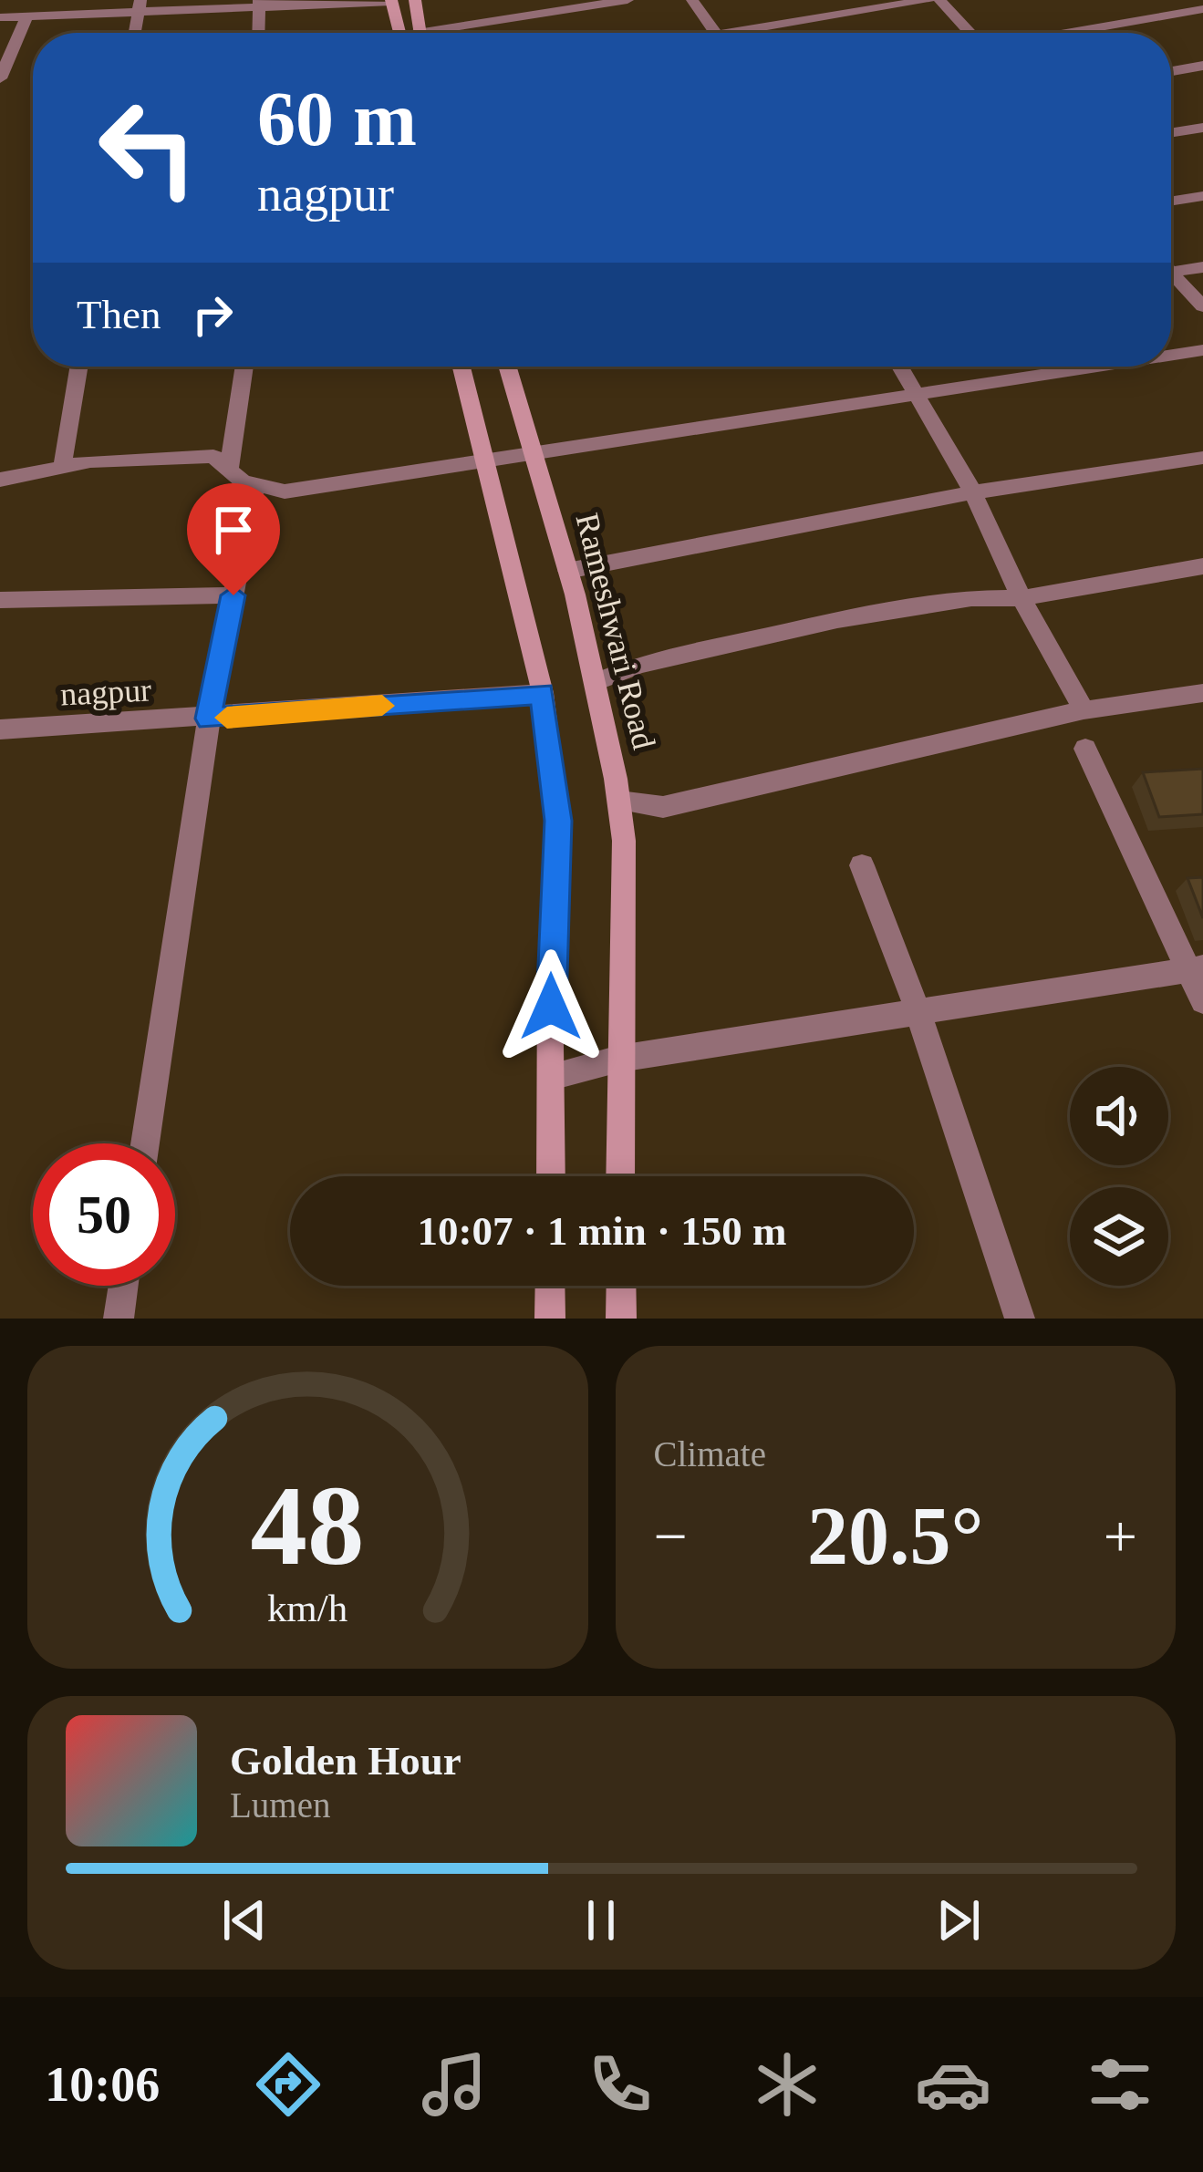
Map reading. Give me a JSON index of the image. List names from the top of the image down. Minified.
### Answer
{"streets":{"main road":["Rameshwari Road"],"street":["nagpur"]},"page":{"turn":["60 m","nagpur"],"then":"Then","limit":"50","trip":"10:07 · 1 min · 150 m","tile":"Climate","heat":["−","20.5°","+"],"song":["Golden Hour","Lumen"],"tabs":"10:06","gauge":["48","km/h"]}}
